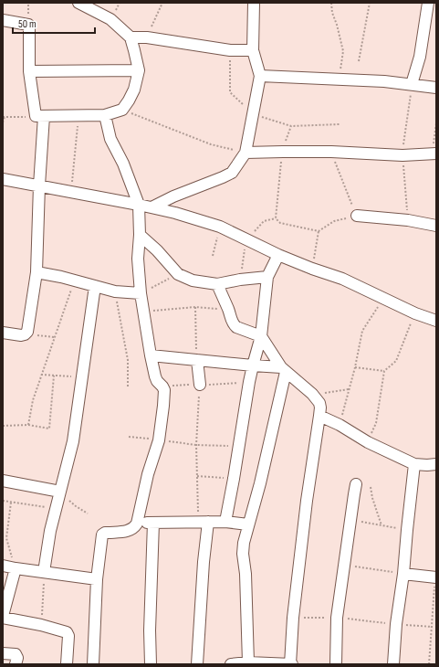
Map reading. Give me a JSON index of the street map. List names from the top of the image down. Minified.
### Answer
{"scale_bar":"50 m"}
